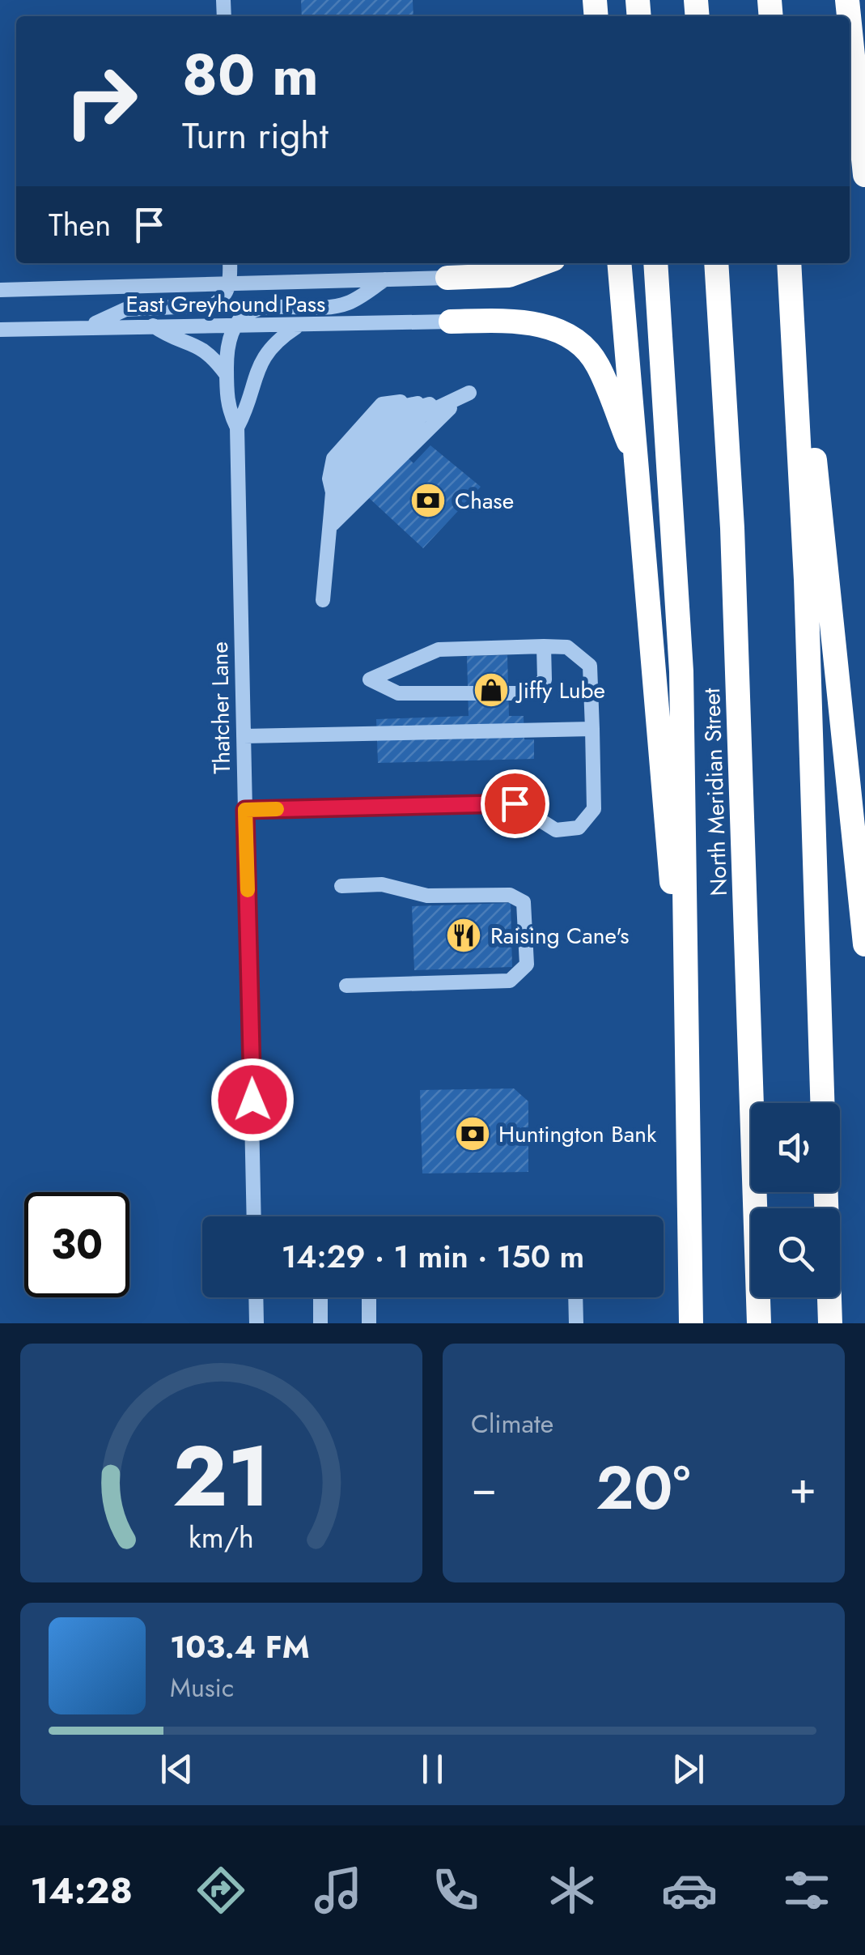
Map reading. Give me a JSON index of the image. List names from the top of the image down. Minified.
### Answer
{"streets":{"highway":["North Meridian Street"],"street":["East Greyhound Pass","Thatcher Lane"]},"crossings":[["East Greyhound Pass","Thatcher Lane"]],"places":{"bank":["Chase","Huntington Bank"],"shop":["Jiffy Lube"],"restaurant":["Raising Cane's"]},"page":{"turn":["80 m","Turn right"],"then":"Then","limit":"30","trip":"14:29 · 1 min · 150 m","tile":"Climate","heat":["−","20°","+"],"song":["103.4 FM","Music"],"tabs":"14:28","gauge":["21","km/h"]}}
